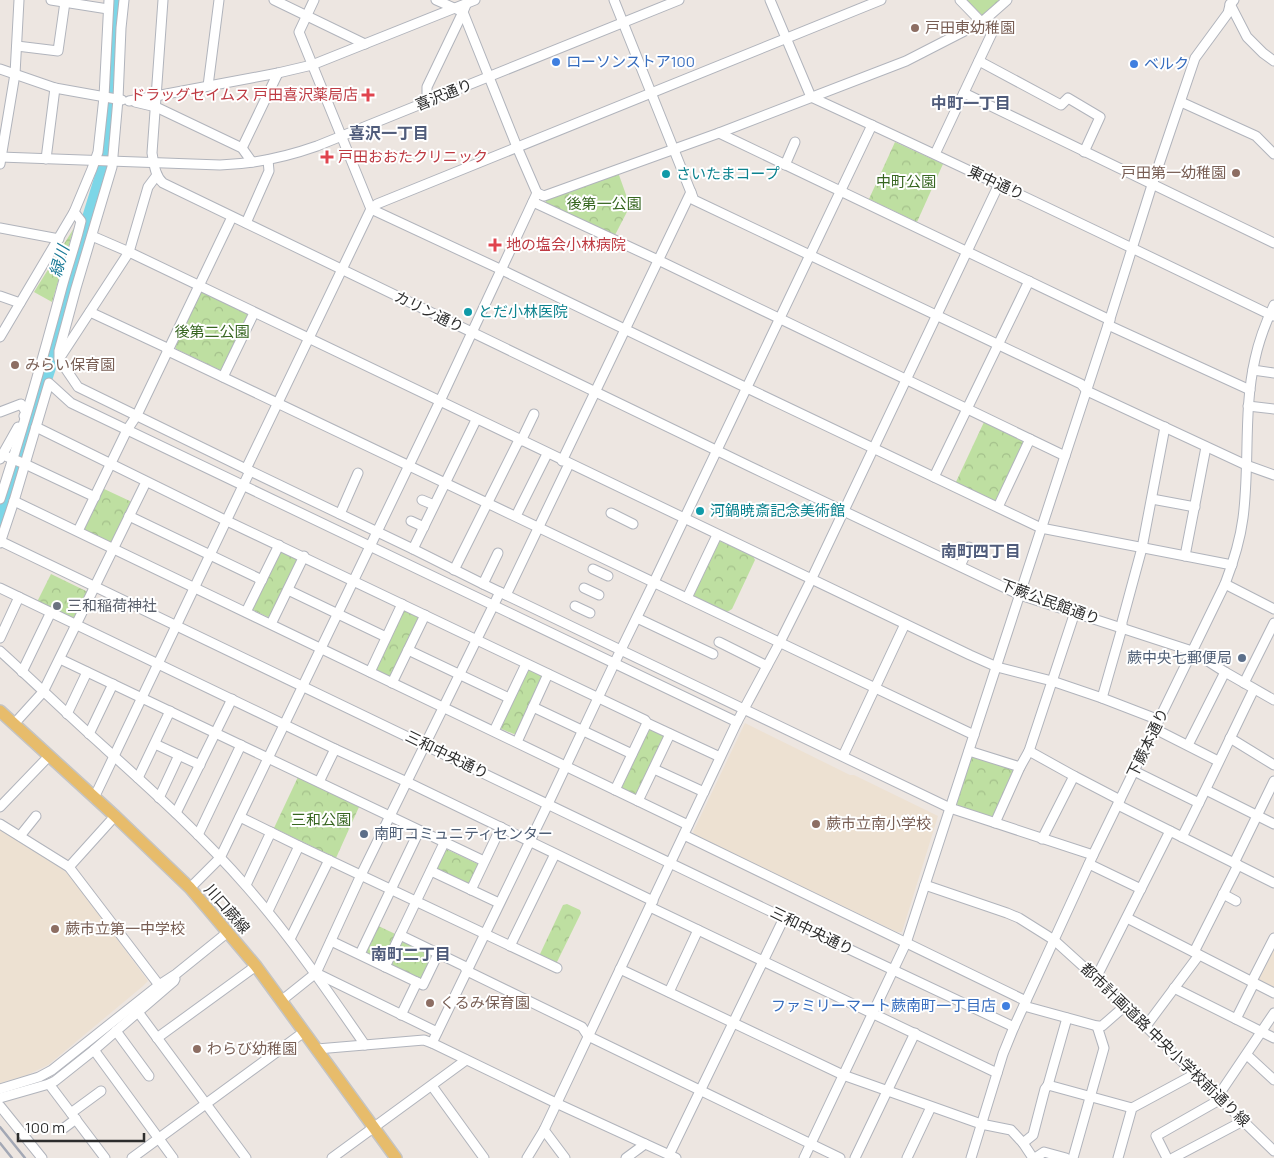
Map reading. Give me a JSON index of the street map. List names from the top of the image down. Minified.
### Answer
{"streets":{"main road":["川口蕨線"],"street":["喜沢通り","東中通り","カリン通り","下蕨公民館通り","下蕨本通り","三和中央通り","都市計画道路 中央小学校前通り線"]},"crossings":[["東中通り","下蕨本通り"],["カリン通り","下蕨公民館通り"],["下蕨公民館通り","下蕨本通り"],["下蕨本通り","三和中央通り"],["下蕨本通り","都市計画道路 中央小学校前通り線"]],"districts":["中町一丁目","喜沢一丁目","南町四丁目","南町二丁目"],"water":["緑川"],"parks":["中町公園","後第一公園","後第二公園","三和公園"],"places":{"other":["戸田東幼稚園","ローソンストア100","ベルク","戸田第一幼稚園","さいたまコープ","とだ小林医院","みらい保育園","河鍋暁斎記念美術館","三和稲荷神社","蕨中央七郵便局","蕨市立南小学校","南町コミュニティセンター","蕨市立第一中学校","くるみ保育園","ファミリーマート蕨南町一丁目店","わらび幼稚園"],"health":["ドラッグセイムス 戸田喜沢薬局店","戸田おおたクリニック","地の塩会小林病院"]},"scale_bar":"100 m"}
